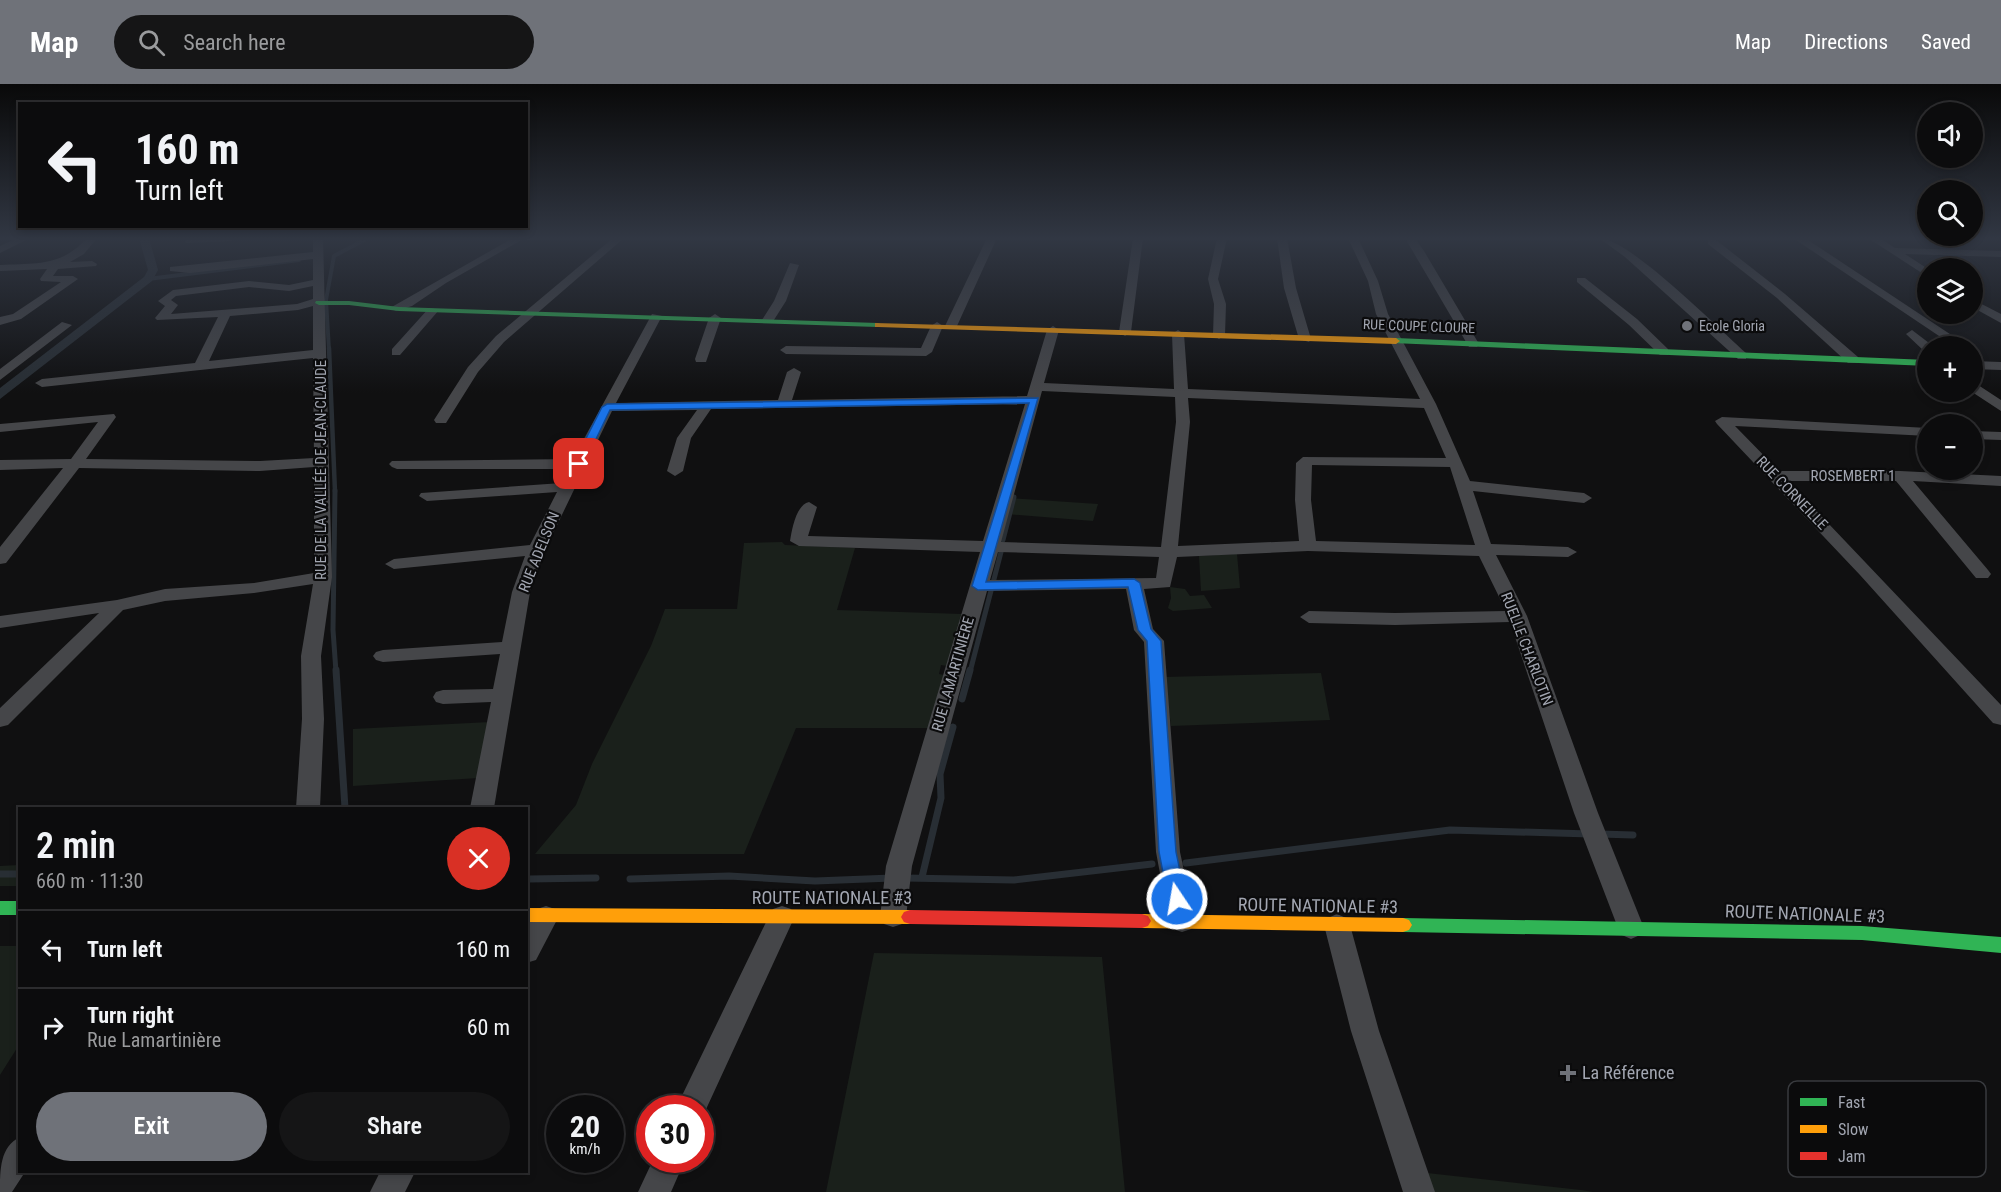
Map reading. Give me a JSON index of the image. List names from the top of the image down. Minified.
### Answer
{"streets":{"street":["RUE COUPE CLOURE","RUE DE LA VALLÉE DE JEAN-CLAUDE","ROSEMBERT 1","RUE CORNEILLE","RUE ADELSON","RUELLE CHARLOTIN","RUE LAMARTINIÈRE","ROUTE NATIONALE #3"]},"crossings":[["RUE COUPE CLOURE","RUE DE LA VALLÉE DE JEAN-CLAUDE"],["RUE COUPE CLOURE","RUE ADELSON"],["RUE COUPE CLOURE","RUELLE CHARLOTIN"],["RUE COUPE CLOURE","RUE LAMARTINIÈRE"],["ROSEMBERT 1","RUE CORNEILLE"],["RUELLE CHARLOTIN","ROUTE NATIONALE #3"],["RUE LAMARTINIÈRE","ROUTE NATIONALE #3"]],"places":{"other":["Ecole Gloria"],"health":["La Référence"]},"legend":["Fast","Slow","Jam"],"page":{"header":"Map","search":"Search here","nav":["Map","Directions","Saved"],"map_buttons":["+","−"],"turn":["160 m","Turn left"],"heading":["2 min","660 m · 11:30"],"list":[{"name":"Turn left","value":"160 m"},{"name":"Turn right","note":"Rue Lamartinière","value":"60 m"}],"buttons":["Exit","Share"],"speed":"20 km/h","limit":"30"}}
